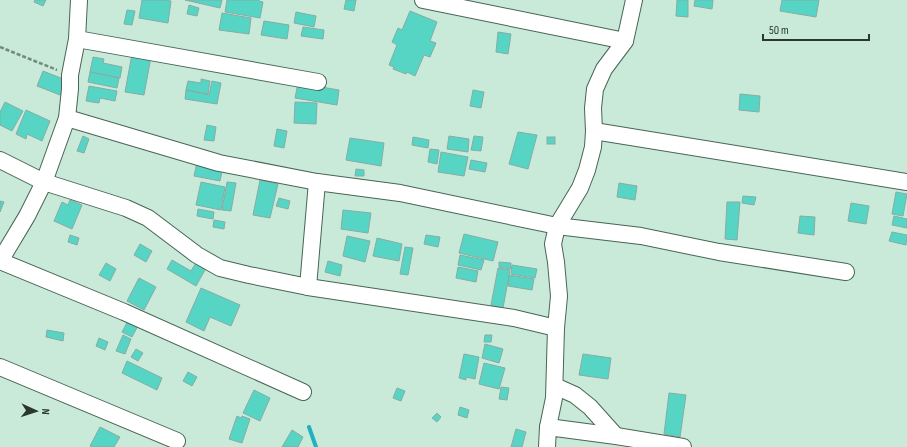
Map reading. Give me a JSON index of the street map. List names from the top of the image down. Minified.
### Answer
{"scale_bar":"50 m","north":"right"}
